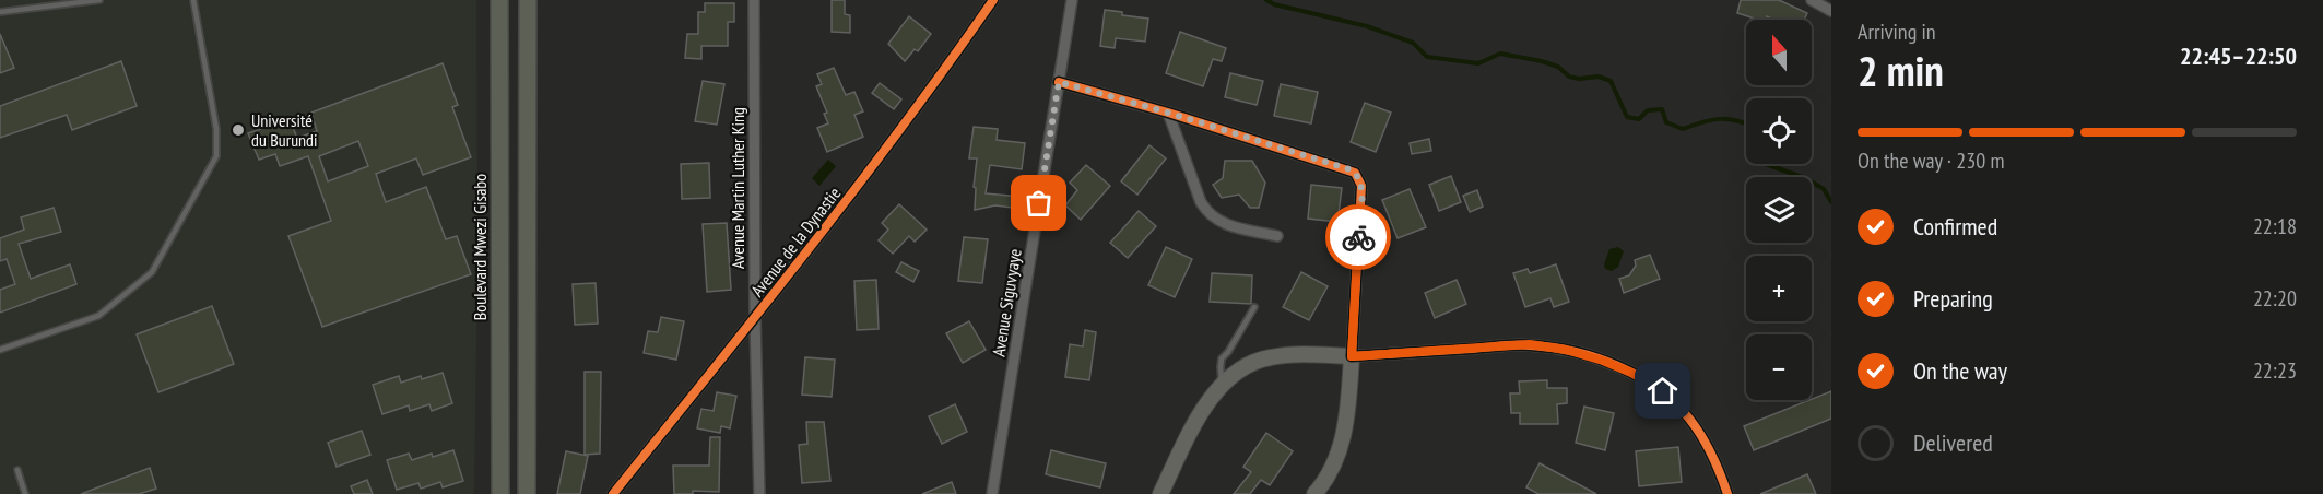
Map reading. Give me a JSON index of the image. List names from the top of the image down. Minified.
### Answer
{"streets":{"main road":["Boulevard Mwezi Gisabo"],"street":["Avenue Martin Luther King","Avenue de la Dynastie","Avenue Siguvyaye"]},"crossings":[["Avenue Martin Luther King","Avenue de la Dynastie"]],"places":["Université du Burundi"],"north":"top","page":{"heading":["2 min","Arriving in","22:45–22:50"],"map_buttons":["+","−"],"bar":"On the way · 230 m","list":[["Confirmed","22:18"],["Preparing","22:20"],["On the way","22:23"],"Delivered"]}}
